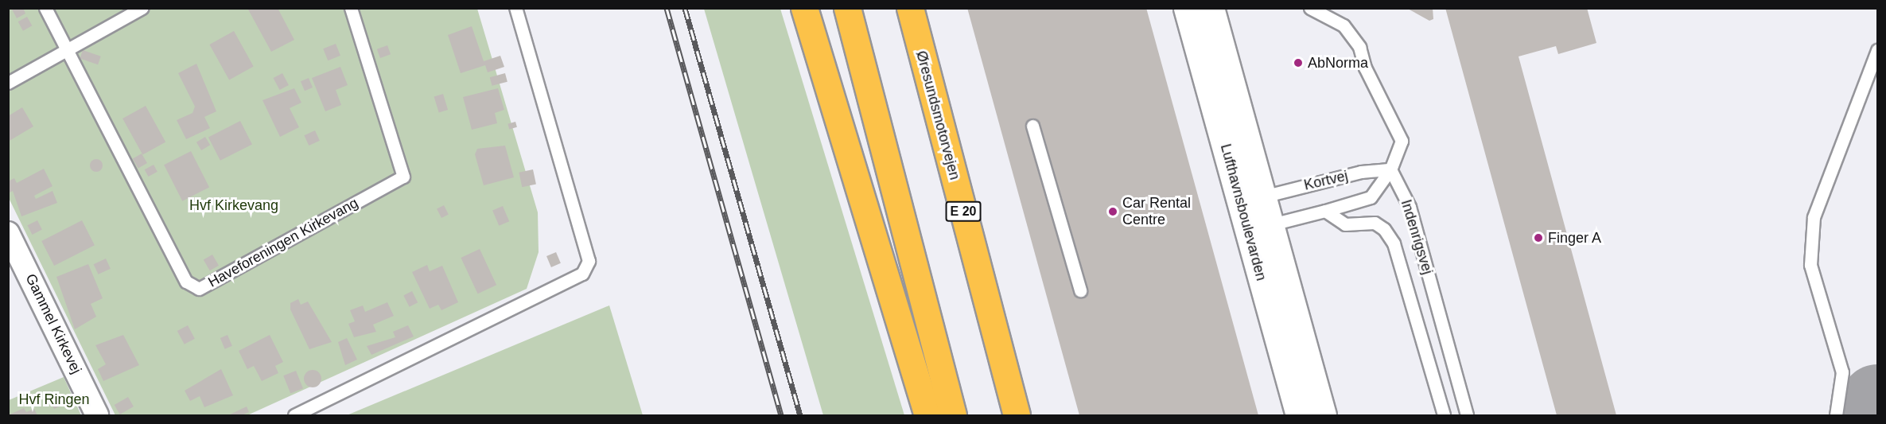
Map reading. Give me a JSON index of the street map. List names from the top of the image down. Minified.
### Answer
{"streets":{"highway":["Øresundsmotorvejen","E 20"],"street":["Lufthavnsboulevarden","Gammel Kirkevej"],"lane":["Kortvej","Indenrigsvej","Haveforeningen Kirkevang"]},"crossings":[["Kortvej","Lufthavnsboulevarden"],["Kortvej","Indenrigsvej"]],"parks":["Hvf Kirkevang","Hvf Ringen"],"places":["AbNorma","Car Rental Centre","Finger A"]}
